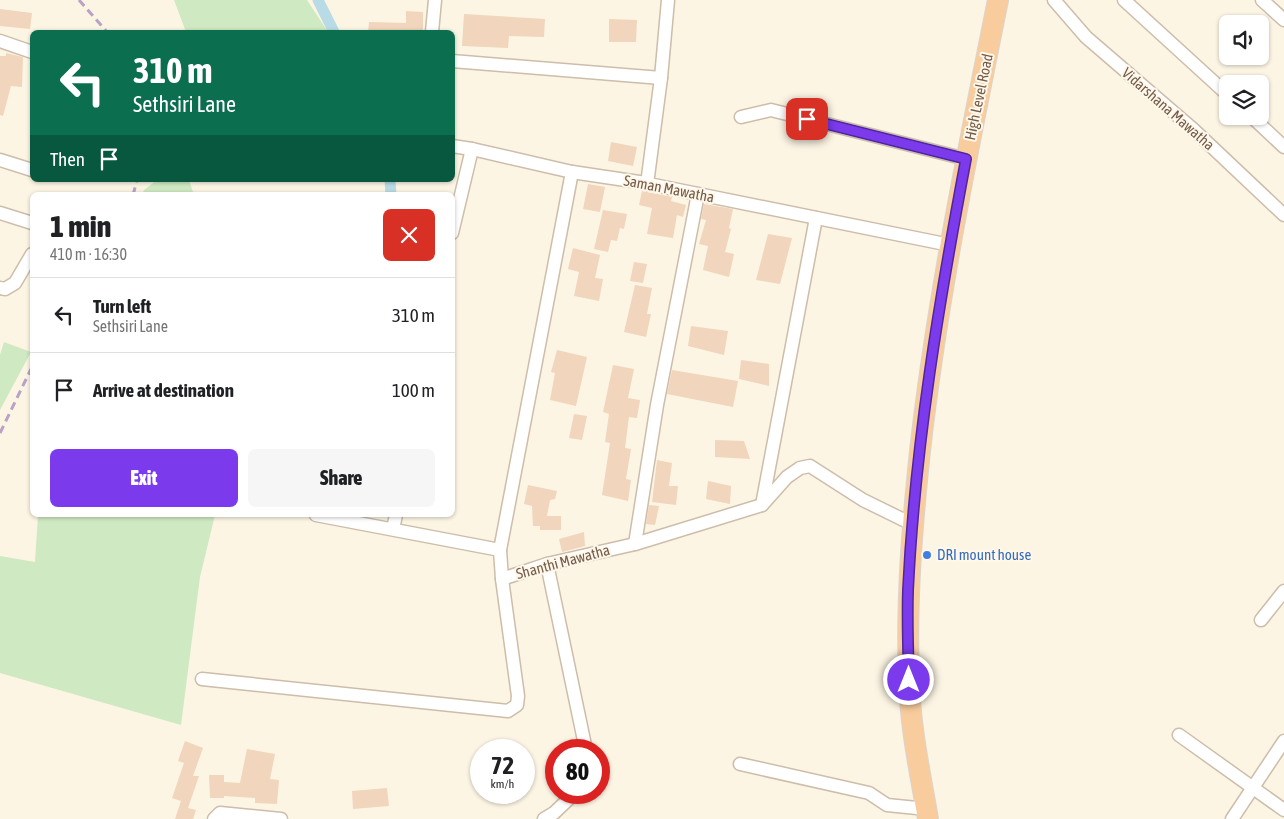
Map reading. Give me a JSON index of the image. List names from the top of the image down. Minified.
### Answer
{"streets":{"highway":["High Level Road"],"street":["Vidarshana Mawatha","Saman Mawatha","Shanthi Mawatha"]},"crossings":[["High Level Road","Saman Mawatha"]],"places":["DRI mount house"],"page":{"turn":["310 m","Sethsiri Lane"],"then":"Then","heading":["1 min","410 m · 16:30"],"list":[{"name":"Turn left","note":"Sethsiri Lane","value":"310 m"},{"name":"Arrive at destination","value":"100 m"}],"buttons":["Exit","Share"],"speed":"72 km/h","limit":"80"}}
